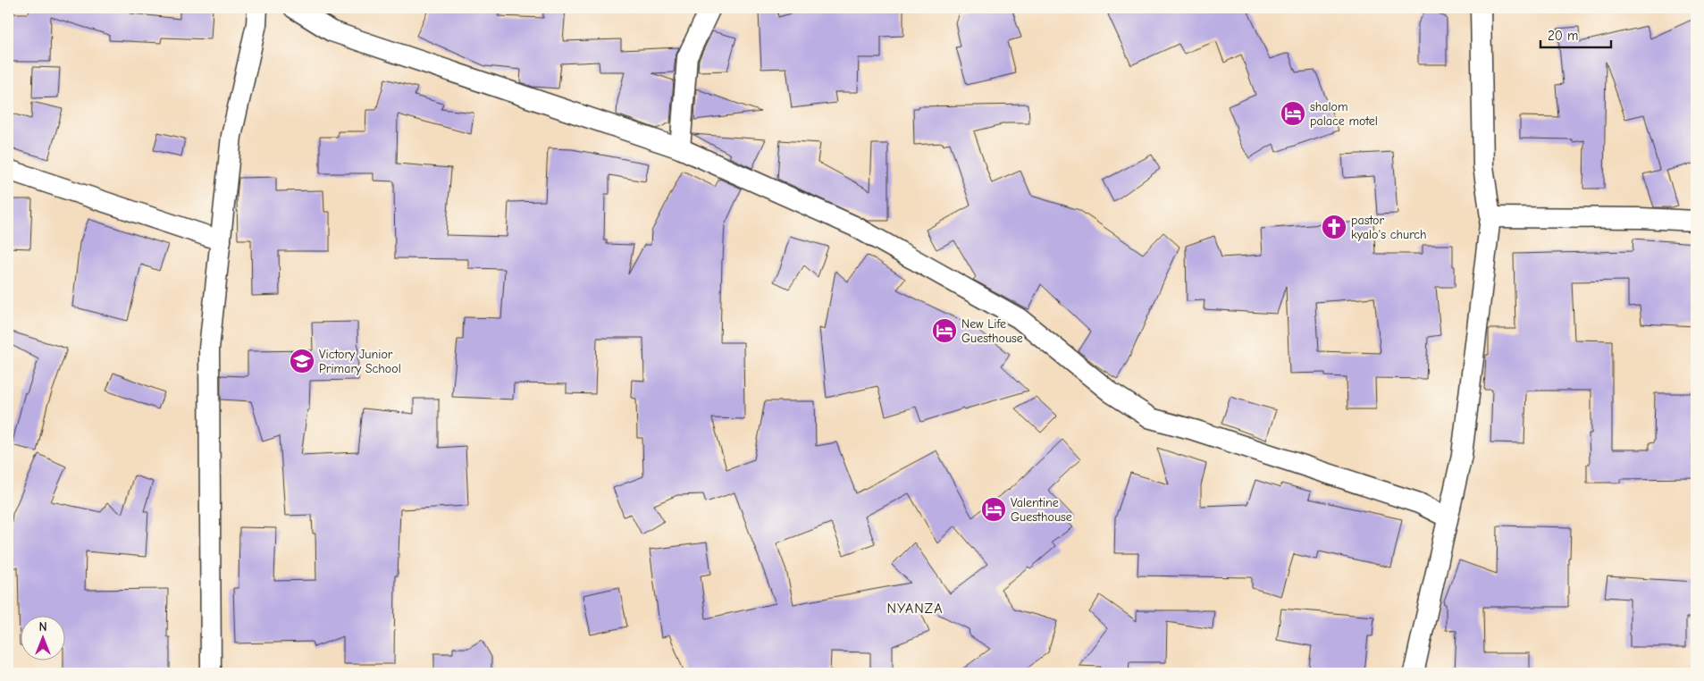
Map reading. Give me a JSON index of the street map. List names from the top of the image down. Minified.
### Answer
{"districts":["NYANZA"],"places":{"hotel":["shalom palace motel","New Life Guesthouse","Valentine Guesthouse"],"church":["pastor kyalo's church"],"school or university":["Victory Junior Primary School"]},"scale_bar":"20 m","north":"top"}
